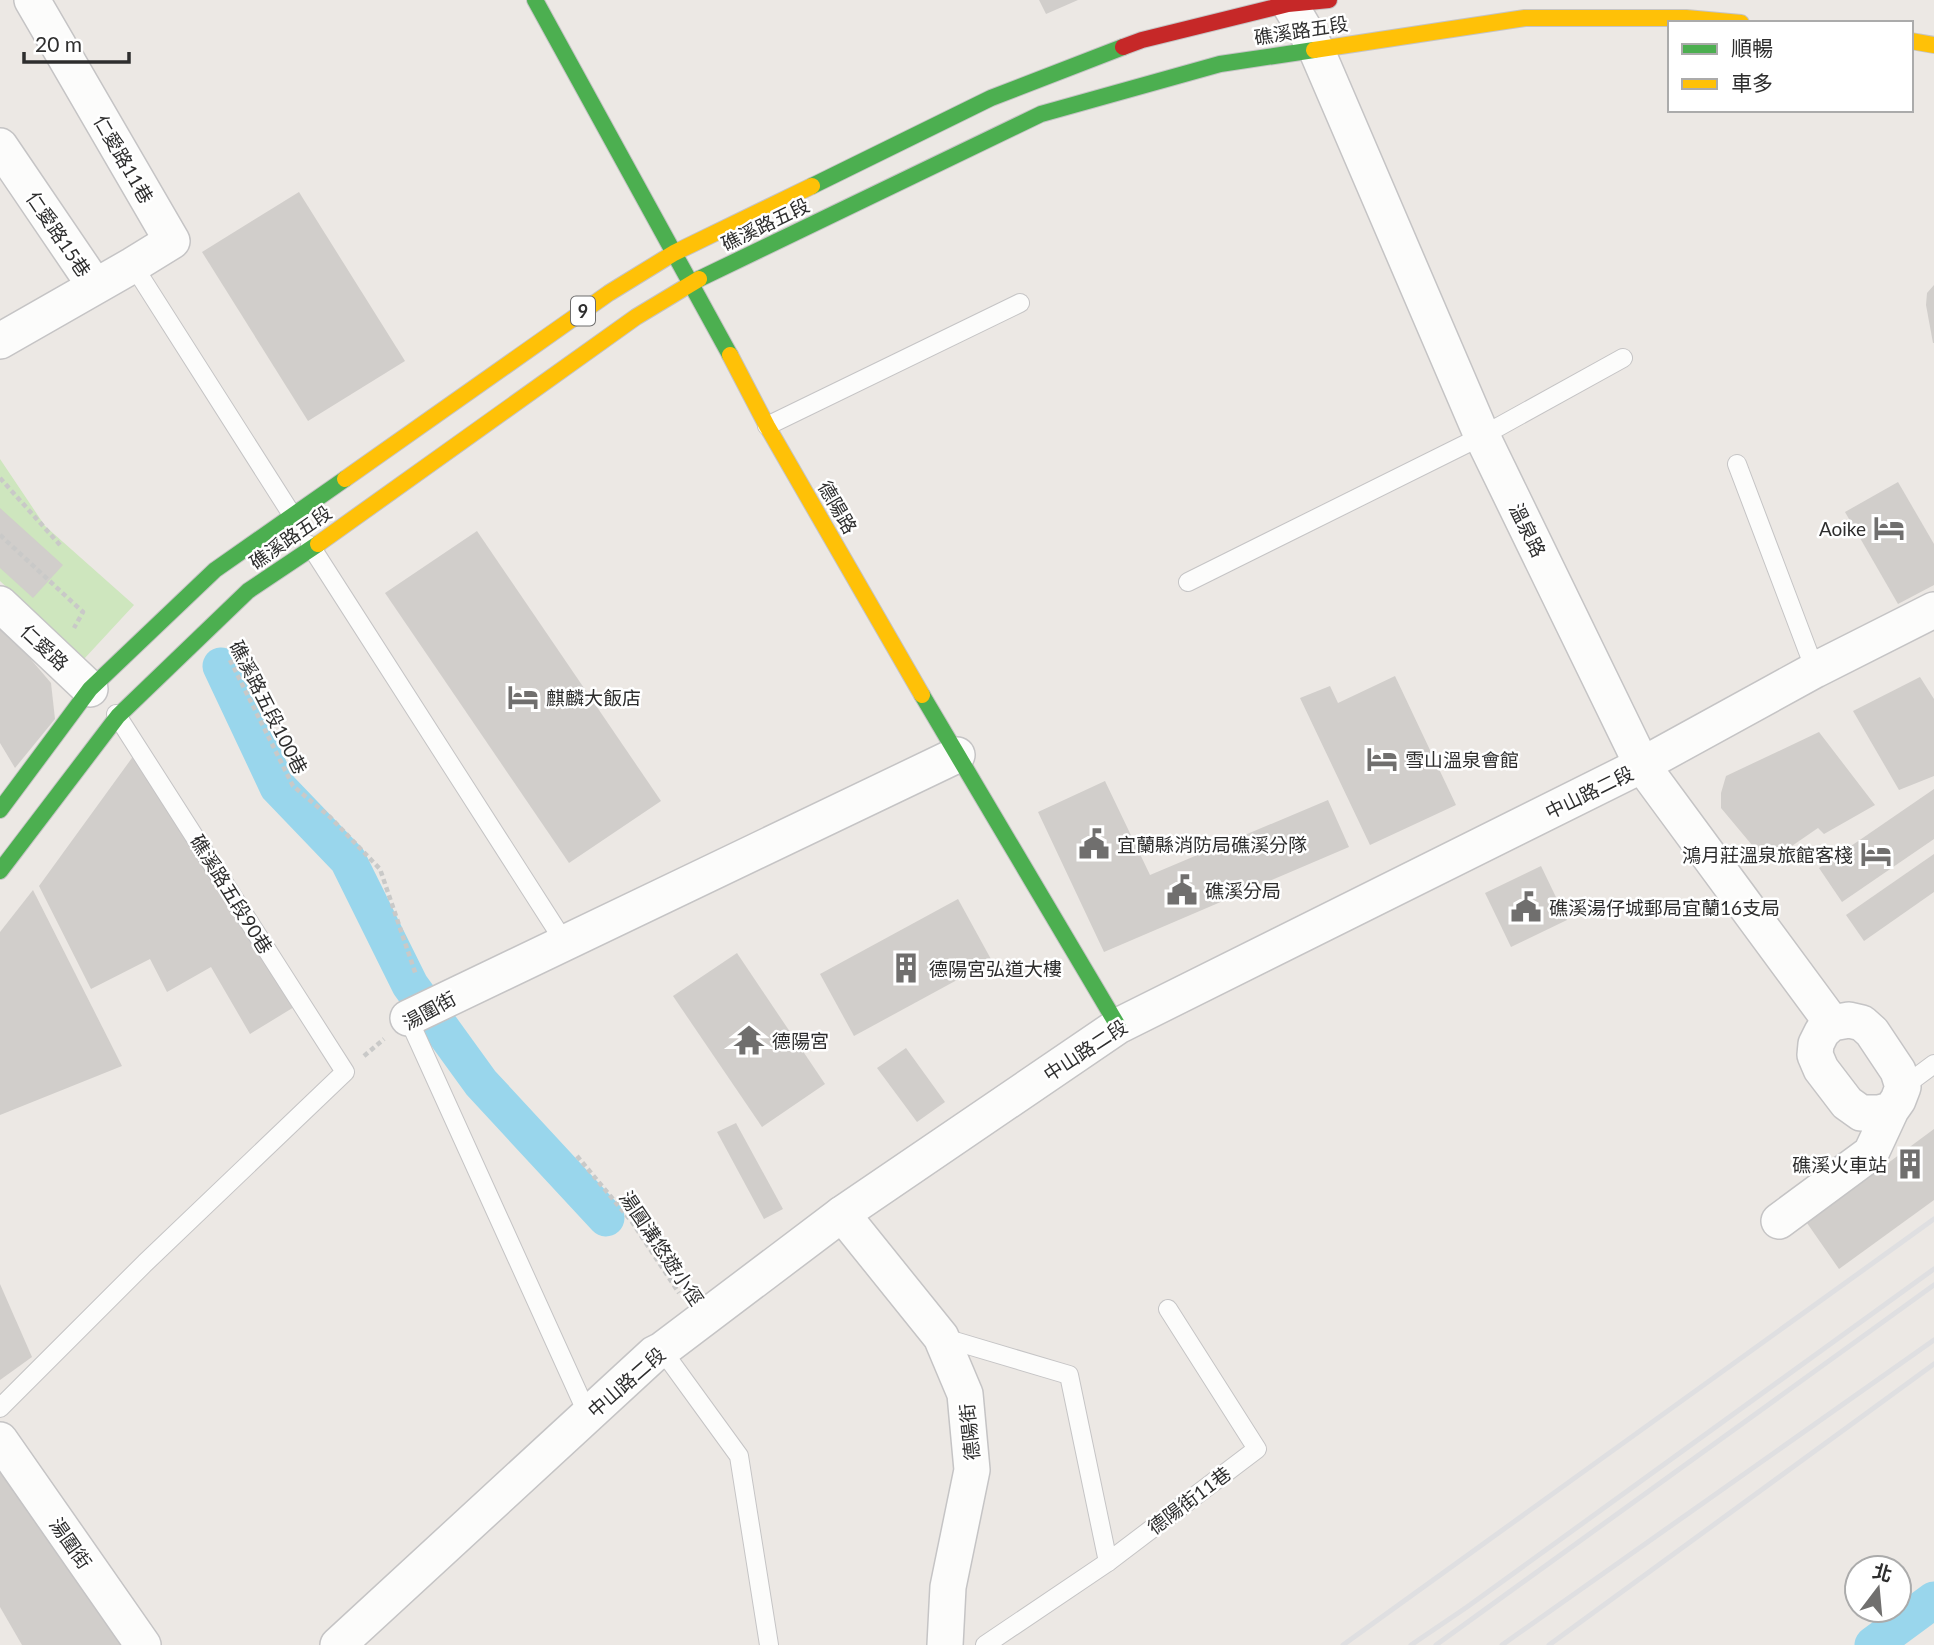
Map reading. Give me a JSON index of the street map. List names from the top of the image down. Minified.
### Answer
{"streets":{"main road":["礁溪路五段","9","德陽路"],"street":["仁愛路11巷","仁愛路15巷","溫泉路","仁愛路","中山路二段","湯圍街","德陽街"],"lane":["礁溪路五段90巷","德陽街11巷"],"path":["礁溪路五段100巷","湯圓溝悠遊小徑"]},"crossings":[["礁溪路五段","德陽路"],["礁溪路五段","溫泉路"],["礁溪路五段","仁愛路"],["礁溪路五段","礁溪路五段100巷"],["礁溪路五段","礁溪路五段90巷"],["仁愛路11巷","仁愛路15巷"],["德陽路","中山路二段"],["德陽路","湯圍街"],["溫泉路","中山路二段"],["仁愛路","礁溪路五段90巷"],["礁溪路五段100巷","湯圍街"],["中山路二段","湯圓溝悠遊小徑"],["中山路二段","德陽街"],["礁溪路五段90巷","湯圍街"]],"places":{"hotel":["Aoike","麒麟大飯店","雪山溫泉會館","鴻月莊溫泉旅館客棧"],"public building":["宜蘭縣消防局礁溪分隊","礁溪分局","礁溪湯仔城郵局宜蘭16支局"],"building":["德陽宮弘道大樓","礁溪火車站"],"temple":["德陽宮"]},"legend":["順暢","車多"],"scale_bar":"20 m","north":"top"}
